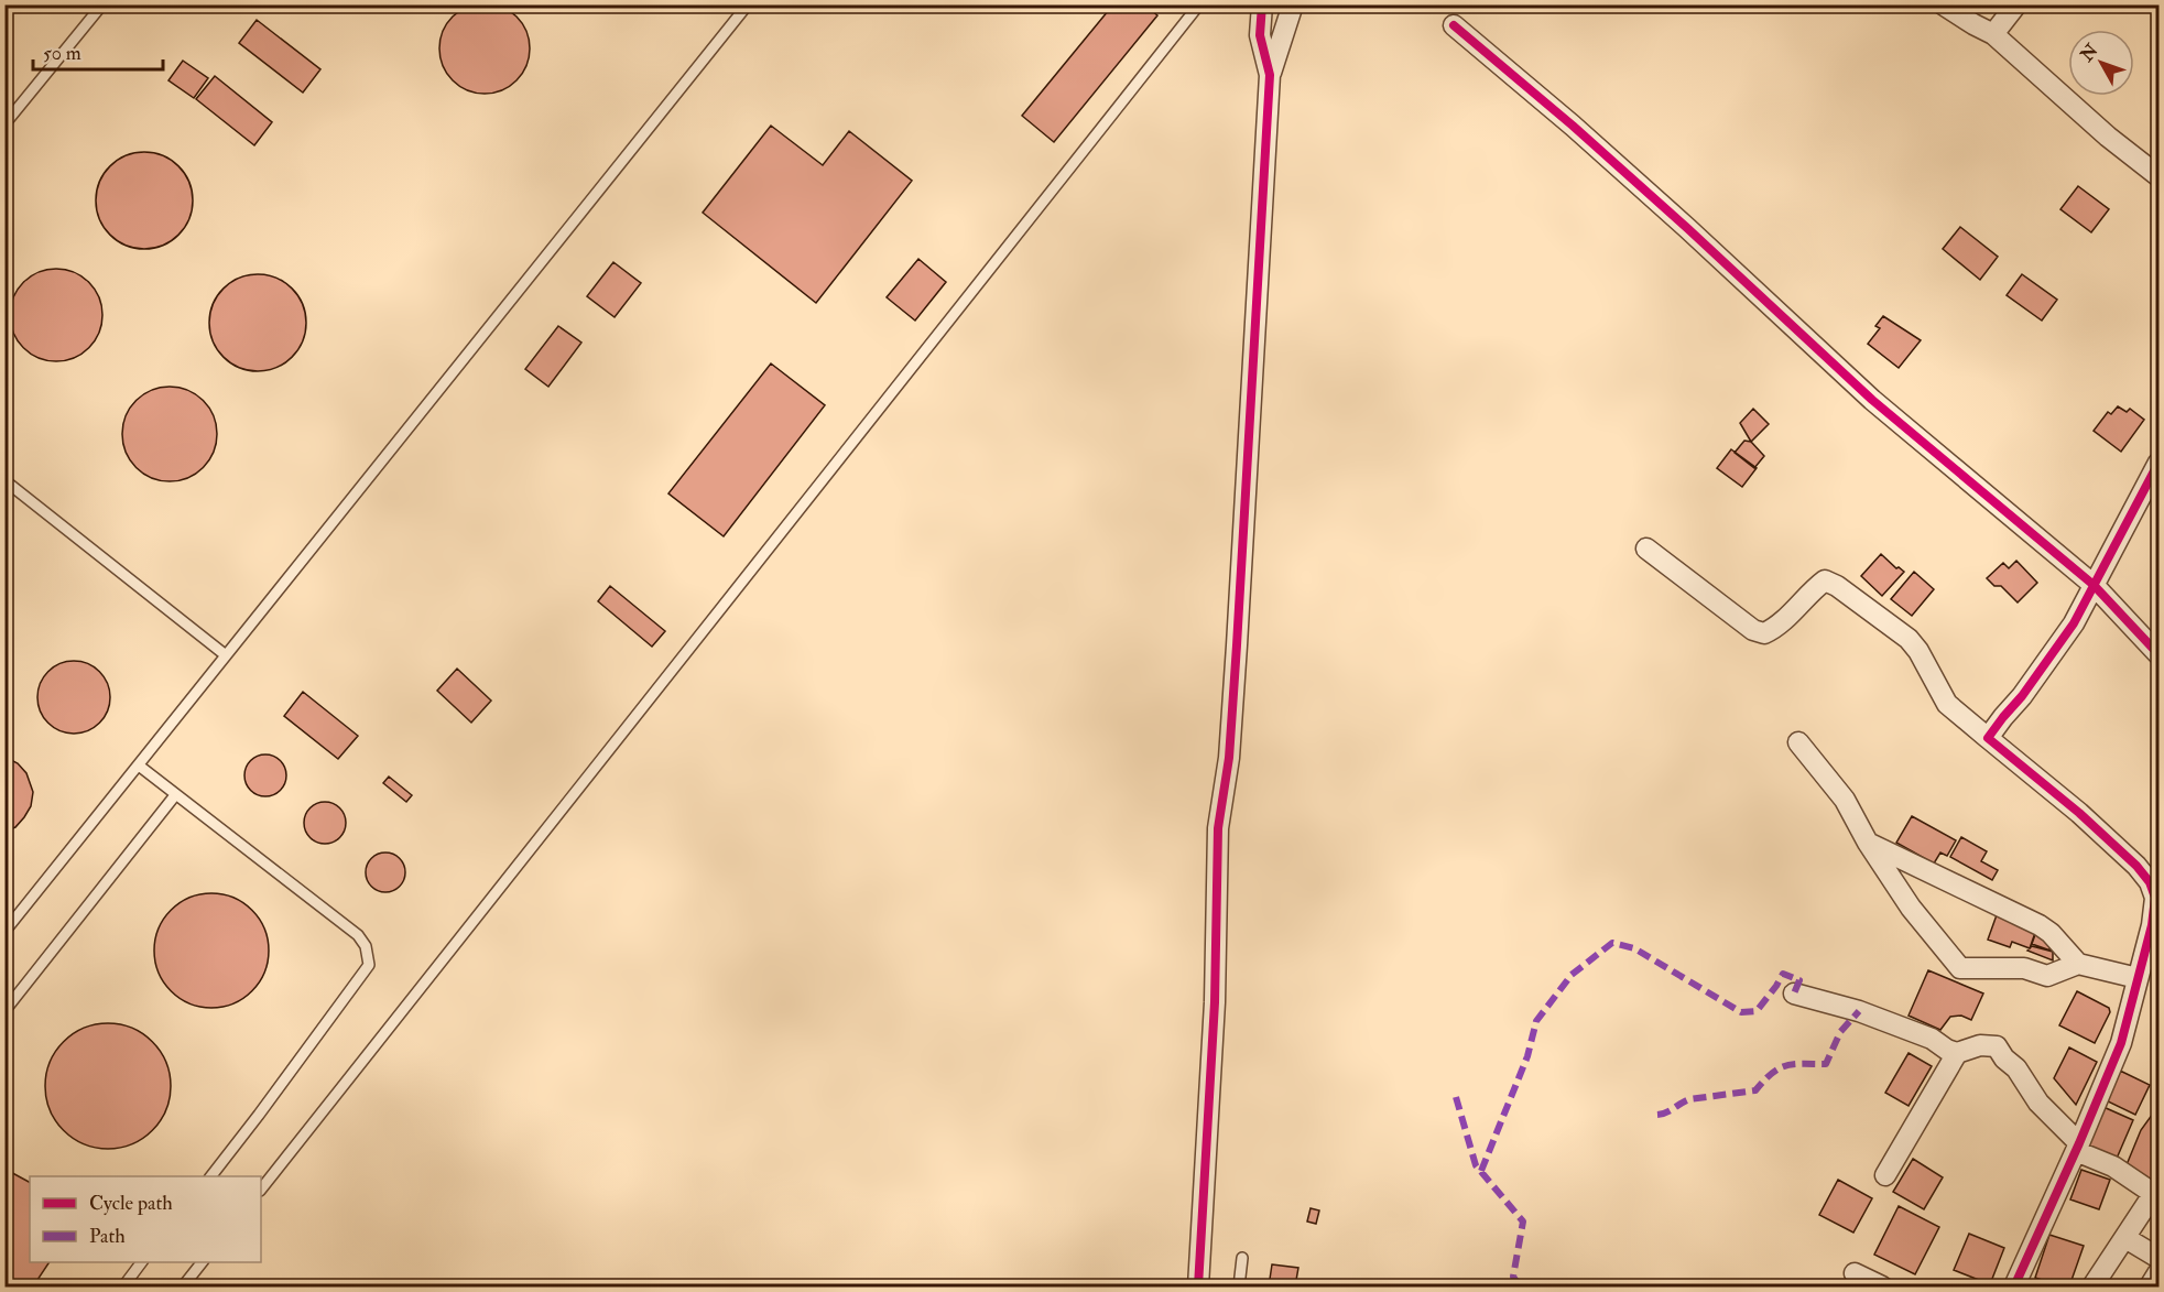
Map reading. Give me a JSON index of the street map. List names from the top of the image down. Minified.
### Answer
{"legend":["Cycle path","Path"],"scale_bar":"50 m","north":"top left"}
